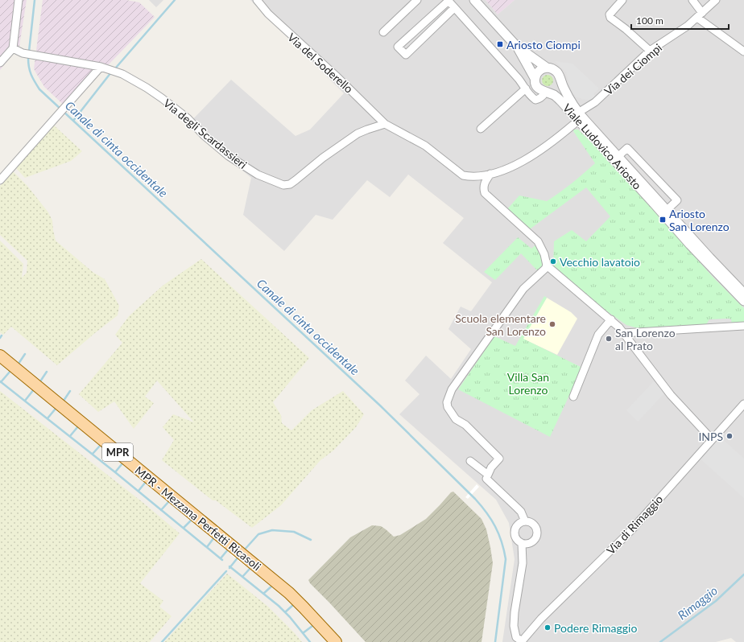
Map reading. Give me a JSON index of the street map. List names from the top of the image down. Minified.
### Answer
{"streets":{"main road":["MPR","MPR - Mezzana Perfetti Ricasoli"],"street":["Via del Soderello","Via dei Ciompi","Via degli Scardassieri","Viale Ludovico Ariosto","Via di Rimaggio"]},"crossings":[["Via del Soderello","Via degli Scardassieri"],["Via dei Ciompi","Viale Ludovico Ariosto"]],"water":["Canale di cinta occidentale","Rimaggio"],"parks":["Villa San Lorenzo"],"places":{"transit":["Ariosto Ciompi","Ariosto San Lorenzo"],"other":["Vecchio lavatoio","Scuola elementare San Lorenzo","San Lorenzo al Prato","INPS","Podere Rimaggio"]},"scale_bar":"100 m"}
